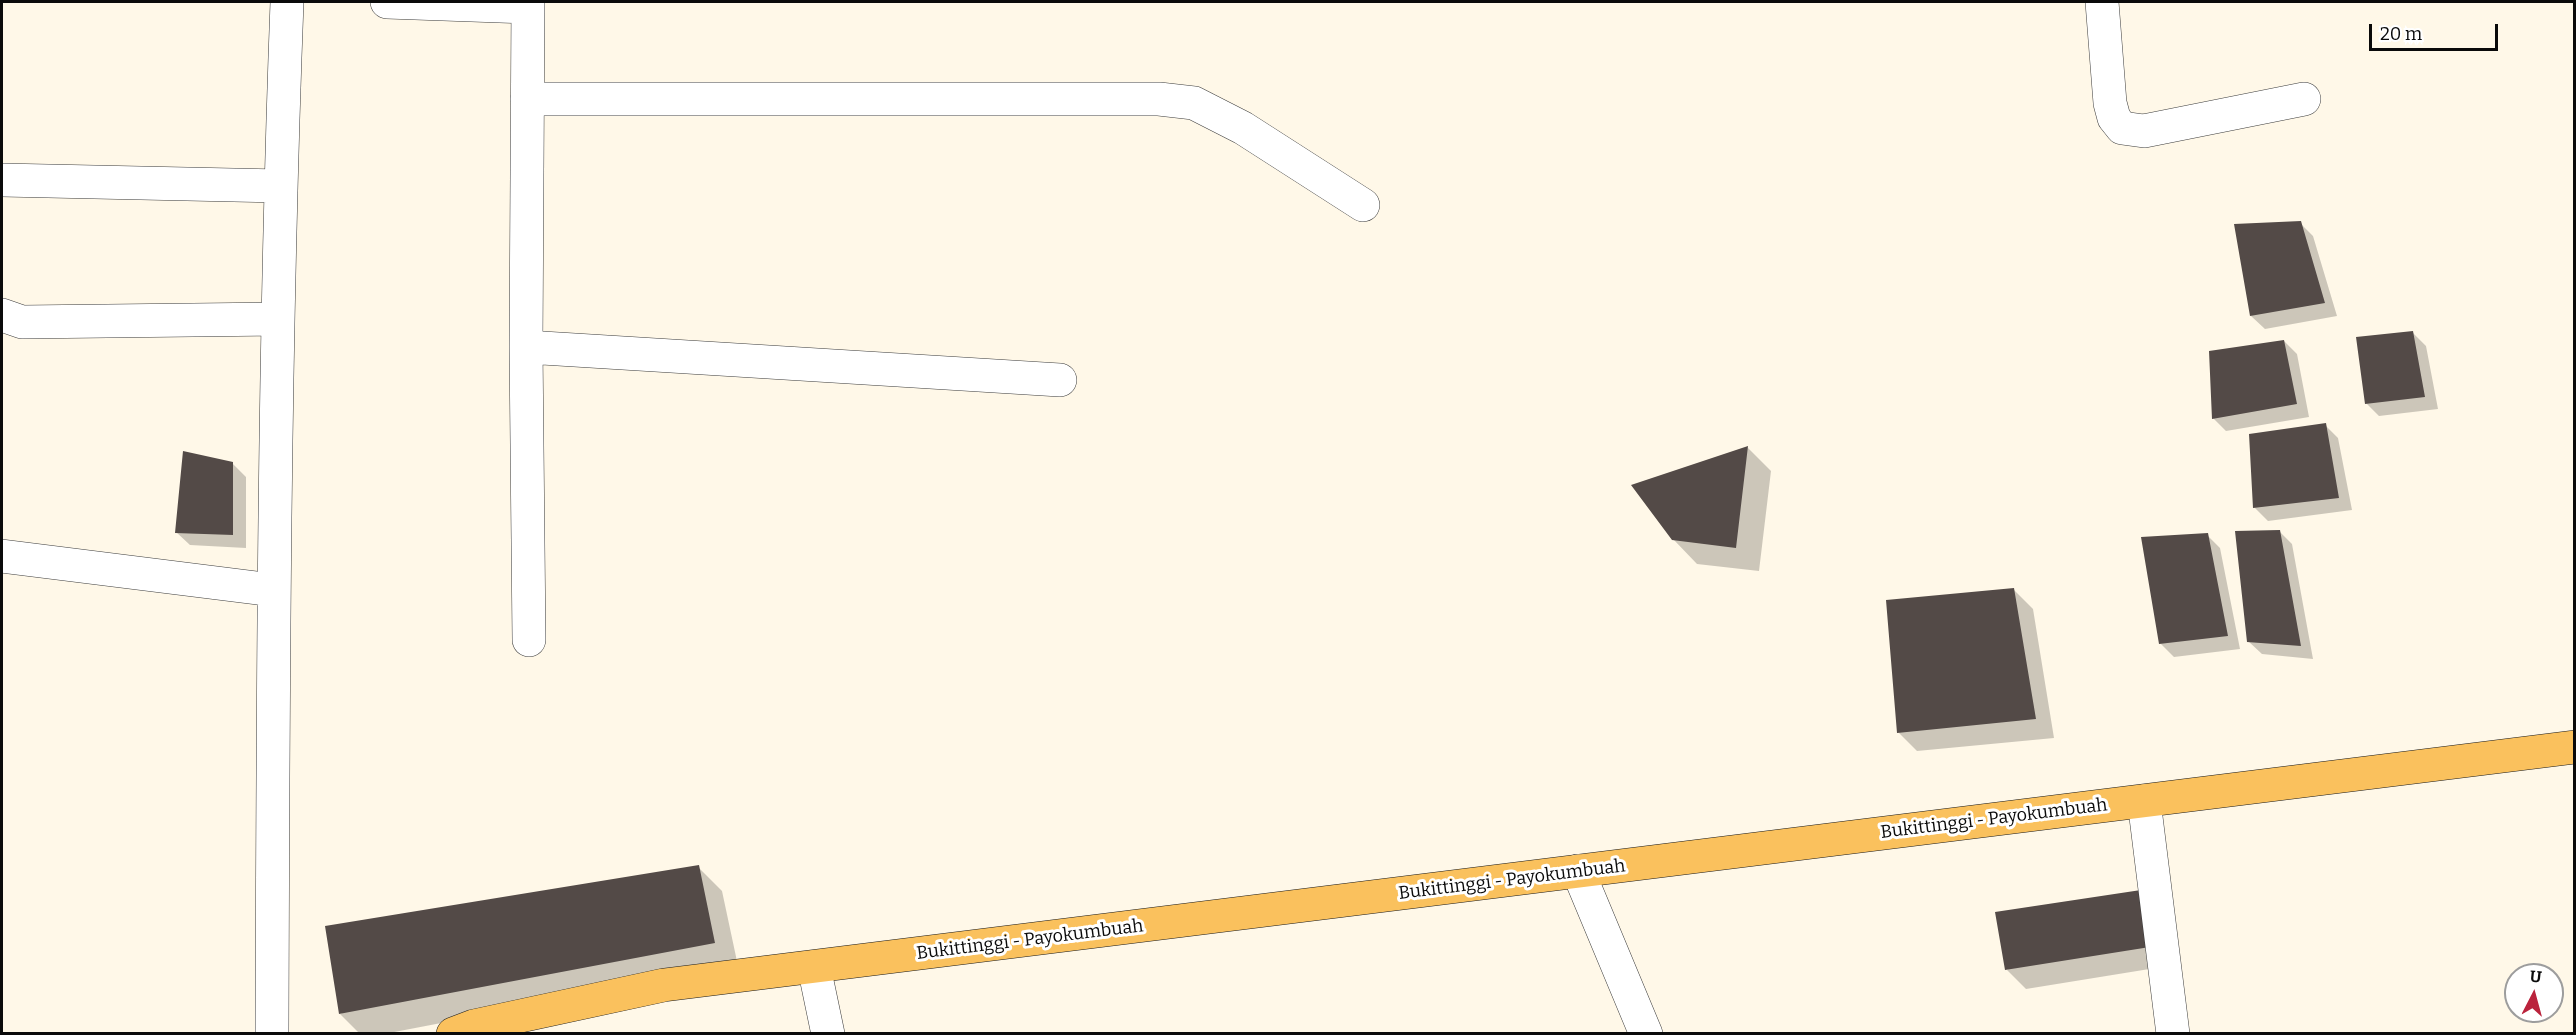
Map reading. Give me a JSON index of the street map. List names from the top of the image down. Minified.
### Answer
{"streets":{"main road":["Bukittinggi - Payokumbuah"]},"scale_bar":"20 m","north":"top"}
